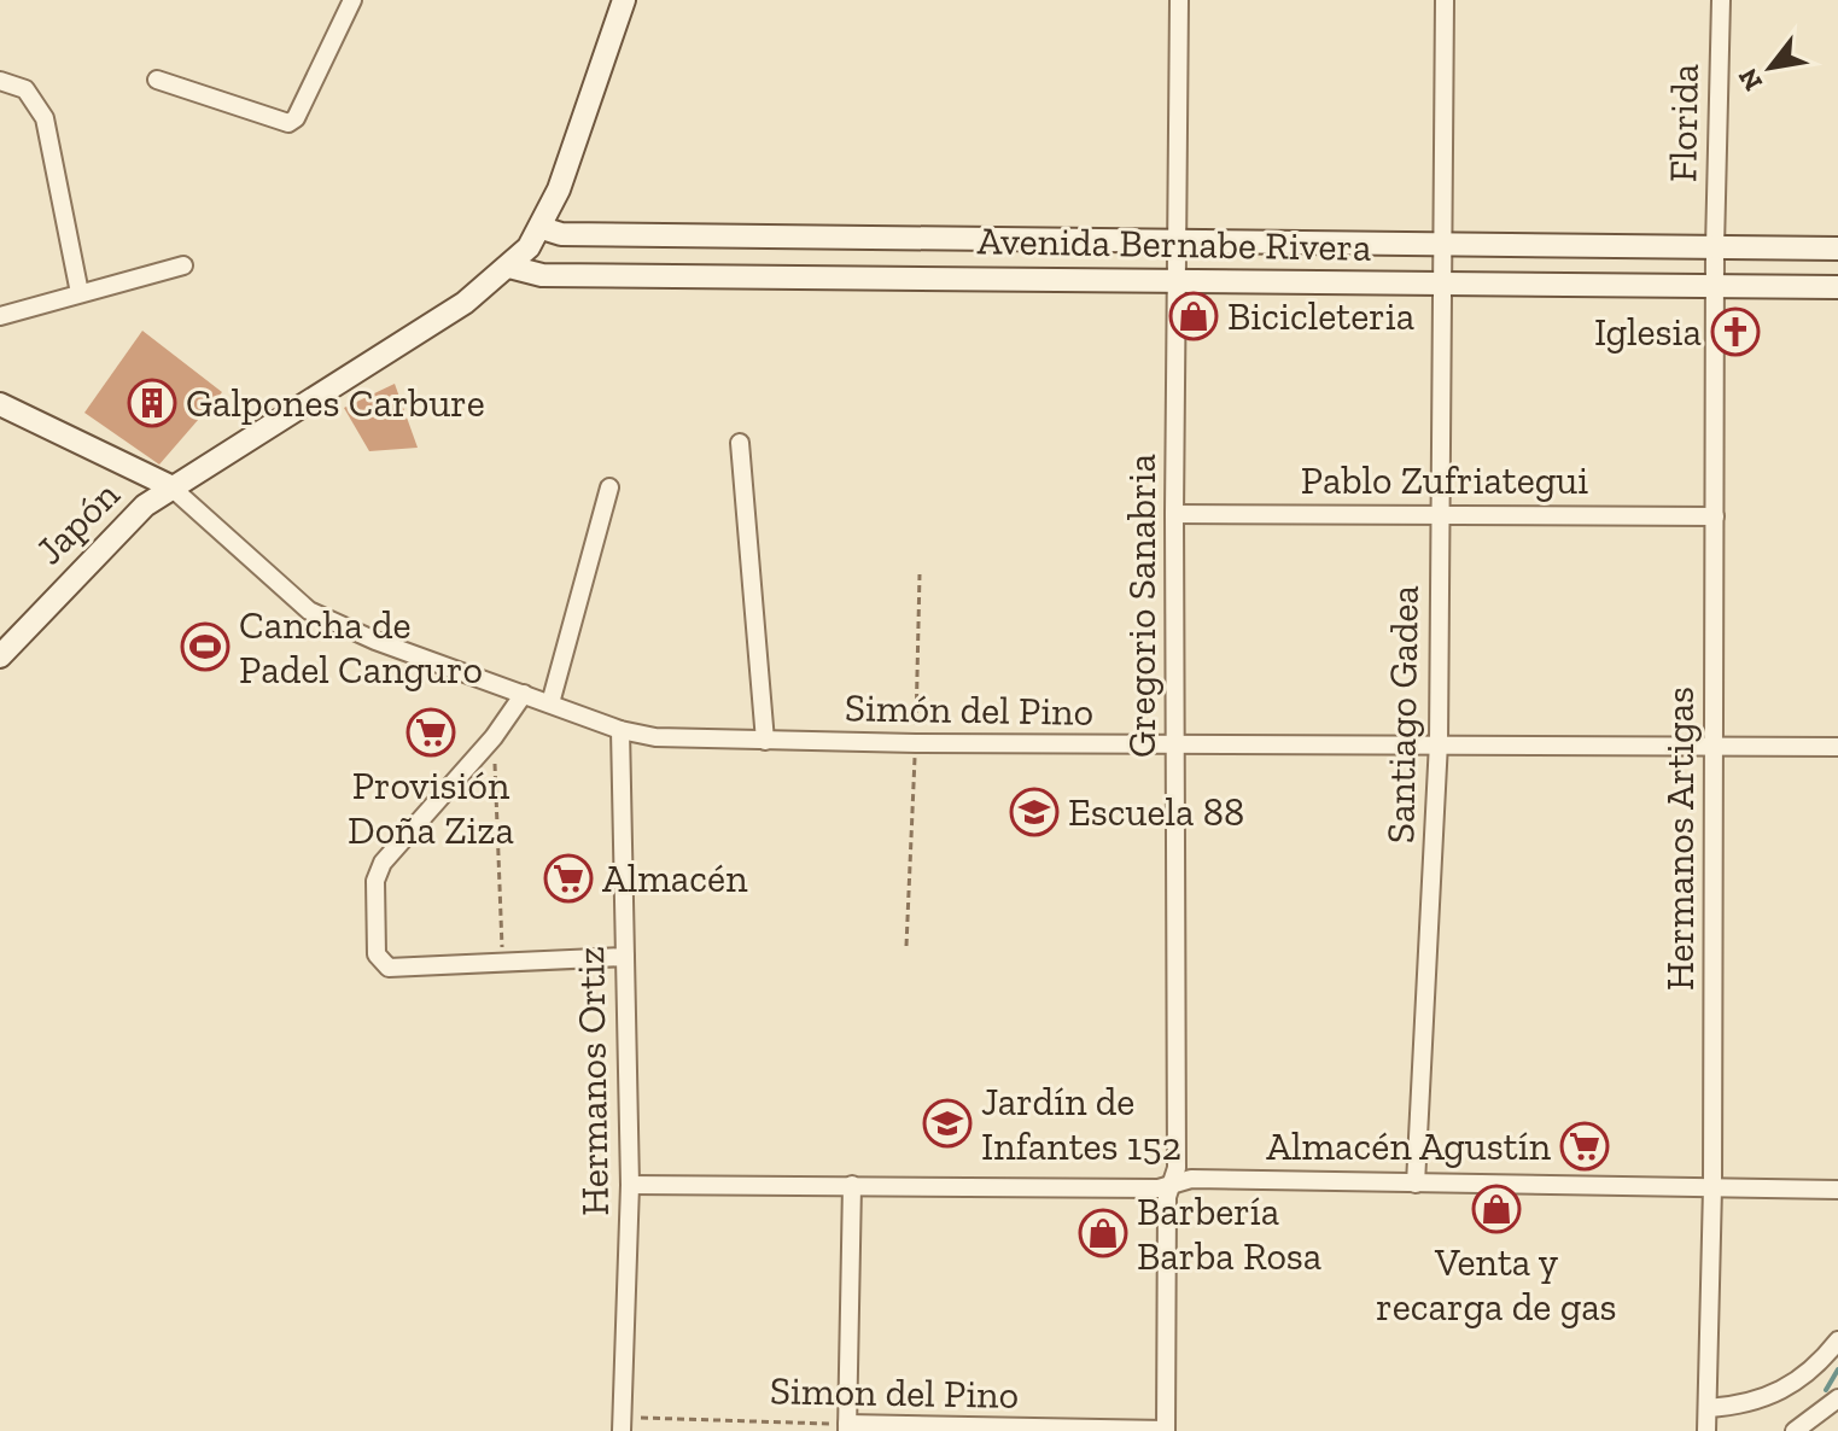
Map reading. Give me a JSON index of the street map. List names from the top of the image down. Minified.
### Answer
{"streets":{"street":["Florida","Avenida Bernabe Rivera","Pablo Zufriategui","Japón","Gregorio Sanabria","Simón del Pino","Santiago Gadea","Hermanos Artigas","Hermanos Ortiz","Simon del Pino"]},"crossings":[["Florida","Avenida Bernabe Rivera"],["Florida","Hermanos Artigas"],["Avenida Bernabe Rivera","Japón"],["Avenida Bernabe Rivera","Gregorio Sanabria"],["Avenida Bernabe Rivera","Santiago Gadea"],["Avenida Bernabe Rivera","Hermanos Artigas"],["Pablo Zufriategui","Gregorio Sanabria"],["Pablo Zufriategui","Santiago Gadea"],["Pablo Zufriategui","Hermanos Artigas"],["Japón","Simón del Pino"],["Gregorio Sanabria","Simón del Pino"],["Gregorio Sanabria","Simon del Pino"],["Simón del Pino","Santiago Gadea"],["Simón del Pino","Hermanos Artigas"],["Simón del Pino","Hermanos Ortiz"],["Hermanos Ortiz","Simon del Pino"]],"places":{"shop":["Bicicleteria","Venta y recarga de gas","Barbería Barba Rosa"],"church":["Iglesia"],"building":["Galpones Carbure"],"sports":["Cancha de Padel Canguro"],"supermarket":["Provisión Doña Ziza","Almacén","Almacén Agustín"],"school or university":["Escuela 88","Jardín de Infantes 152"]},"north":"bottom left"}
